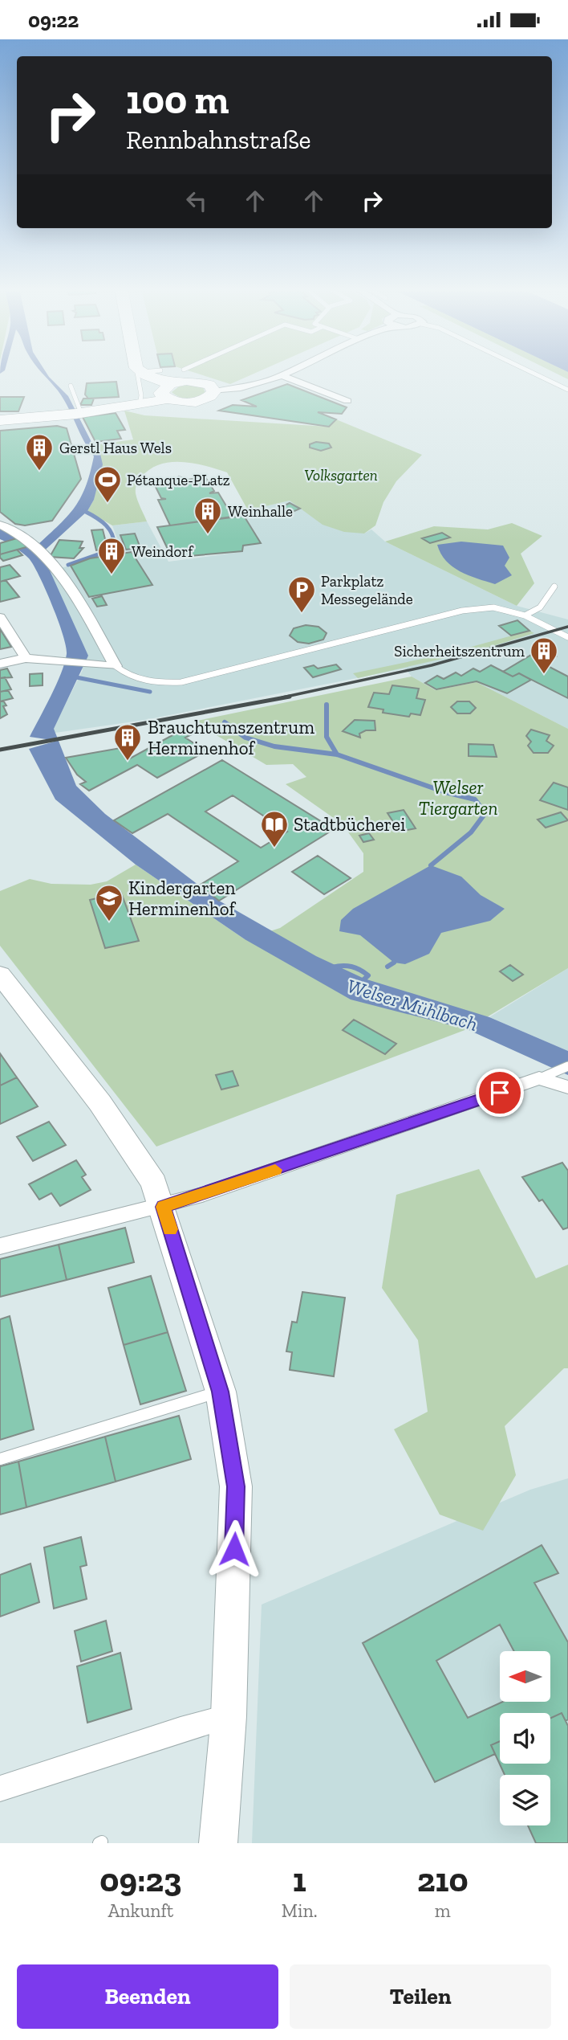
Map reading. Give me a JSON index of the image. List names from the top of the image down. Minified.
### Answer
{"water":["Welser Mühlbach"],"parks":["Volksgarten","Welser Tiergarten"],"places":{"building":["Gerstl Haus Wels","Weinhalle","Weindorf","Sicherheitszentrum","Brauchtumszentrum Herminenhof"],"sports":["Pétanque-PLatz"],"parking":["Parkplatz Messegelände"],"library":["Stadtbücherei"],"school or university":["Kindergarten Herminenhof"]},"north":"left","page":{"status":"09:22","turn":["100 m","Rennbahnstraße"],"eta":["09:23","Ankunft","1","Min.","210","m"],"buttons":["Beenden","Teilen"]}}
